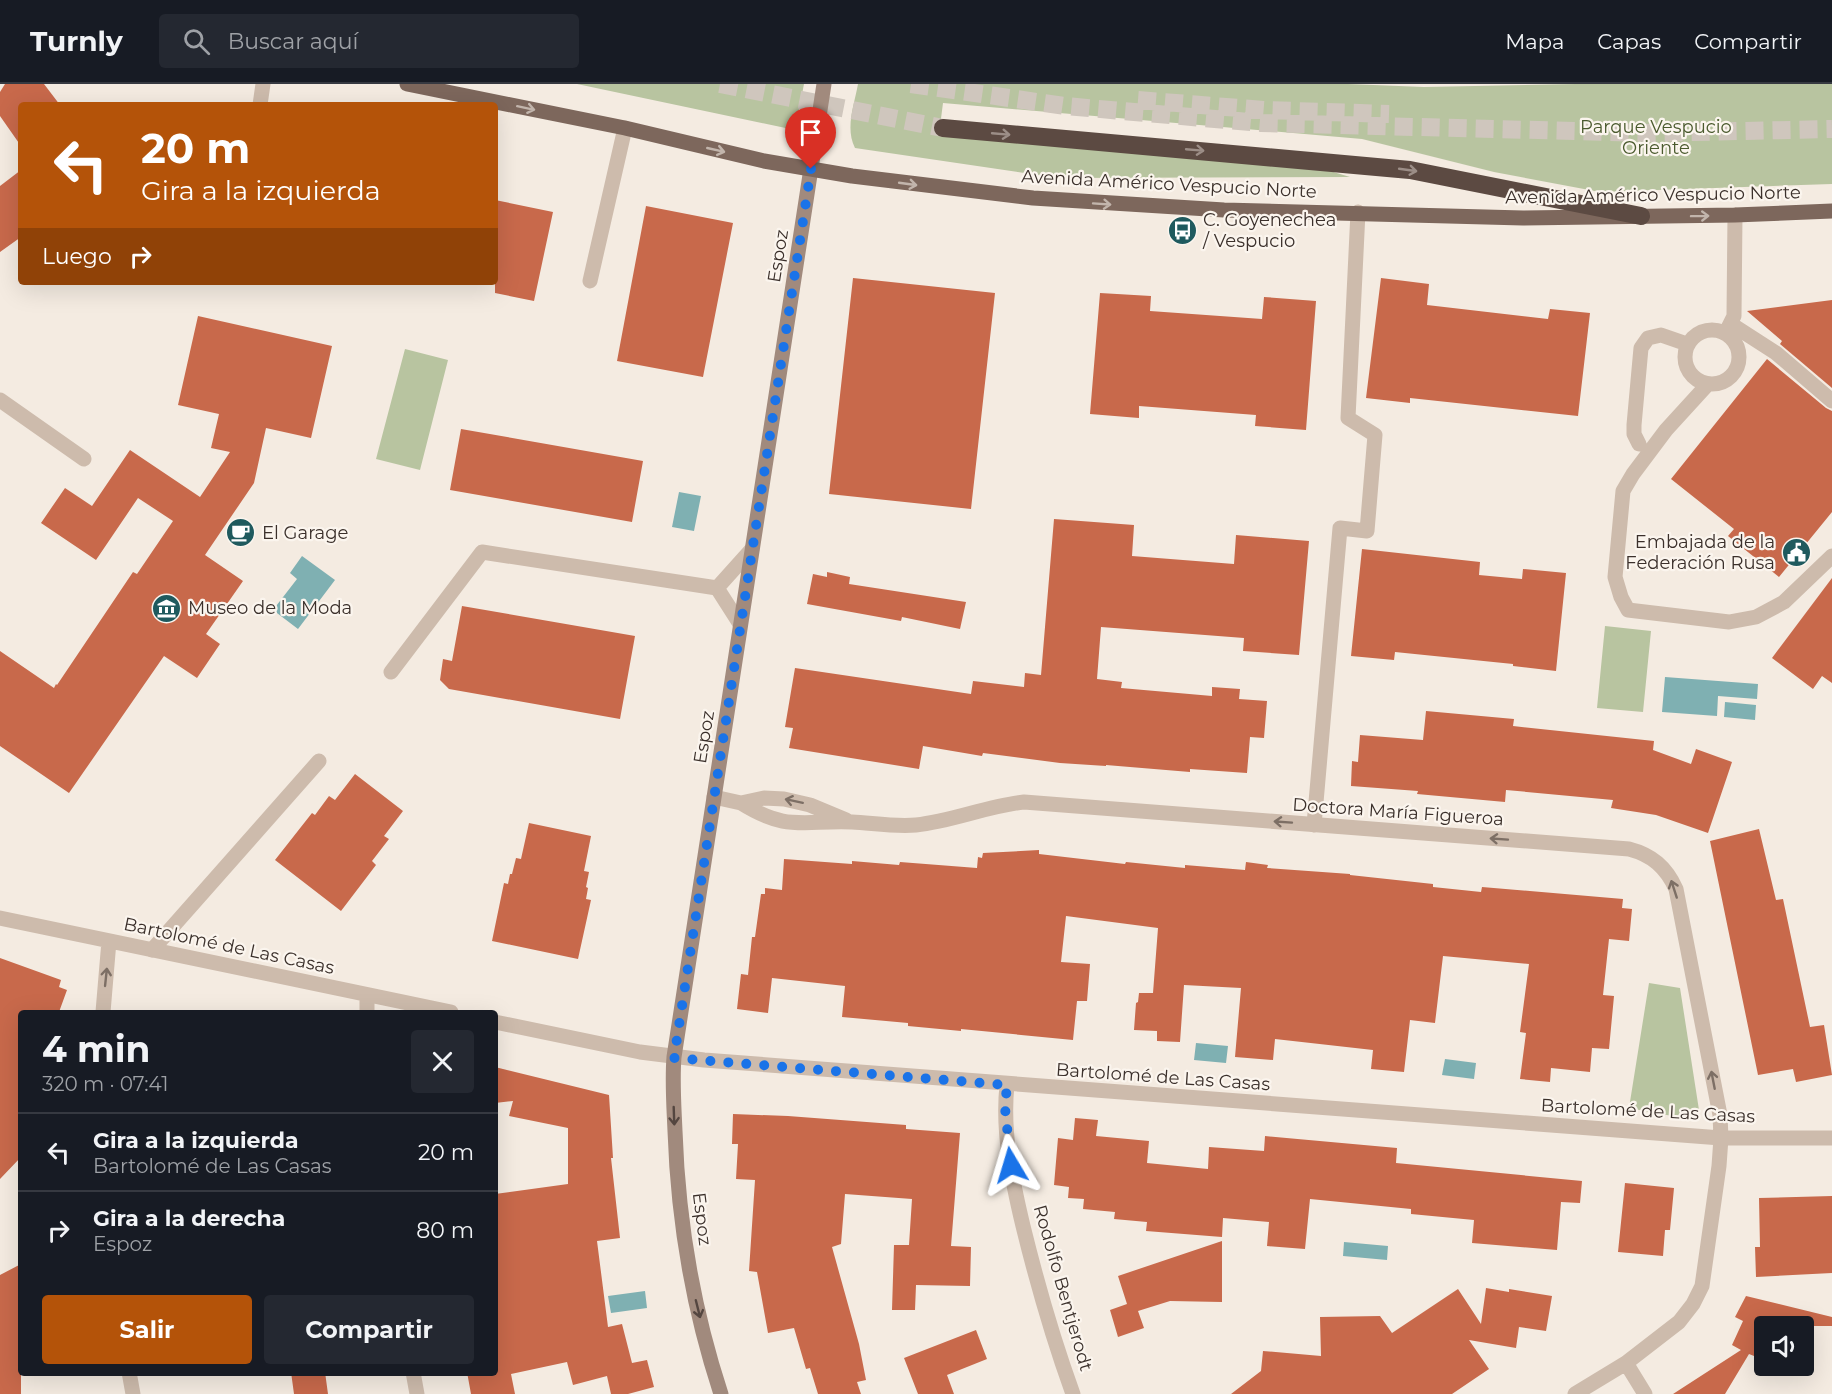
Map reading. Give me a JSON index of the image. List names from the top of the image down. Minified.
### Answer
{"streets":{"main road":["Avenida Américo Vespucio Norte"],"street":["Espoz","Doctora María Figueroa","Bartolomé de Las Casas","Rodolfo Bentjerodt"]},"crossings":[["Avenida Américo Vespucio Norte","Espoz"],["Espoz","Doctora María Figueroa"],["Espoz","Bartolomé de Las Casas"],["Doctora María Figueroa","Bartolomé de Las Casas"],["Bartolomé de Las Casas","Rodolfo Bentjerodt"]],"one_way":["Avenida Américo Vespucio Norte","Doctora María Figueroa"],"parks":["Parque Vespucio Oriente"],"places":{"bus stop":["C. Goyenechea / Vespucio"],"cafe":["El Garage"],"public building":["Embajada de la Federación Rusa"],"museum":["Museo de la Moda"]},"page":{"header":"Turnly","search":"Buscar aquí","nav":["Mapa","Capas","Compartir"],"turn":["20 m","Gira a la izquierda"],"then":"Luego","heading":["4 min","320 m · 07:41"],"list":[{"name":"Gira a la izquierda","note":"Bartolomé de Las Casas","value":"20 m"},{"name":"Gira a la derecha","note":"Espoz","value":"80 m"}],"buttons":["Salir","Compartir"]}}
